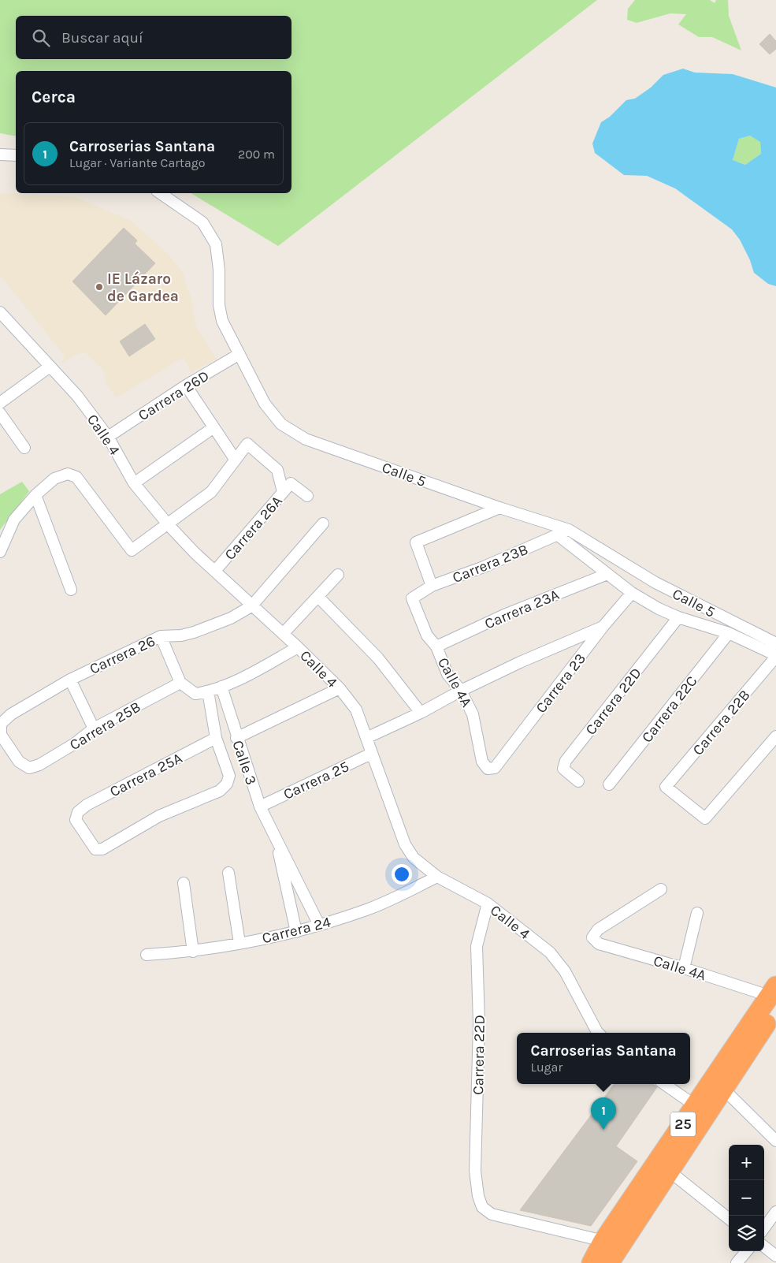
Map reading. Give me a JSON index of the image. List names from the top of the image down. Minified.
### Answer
{"streets":{"highway":["25"],"street":["Carrera 26D","Calle 4","Calle 5","Carrera 26A","Carrera 23B","Carrera 23A","Carrera 26","Calle 4A","Carrera 23","Carrera 22D","Carrera 22C","Carrera 22B","Carrera 25B","Calle 3","Carrera 25A","Carrera 25","Carrera 24"]},"crossings":[["Carrera 26D","Calle 4"],["Carrera 26D","Calle 5"],["Calle 4","Carrera 26A"],["Calle 4","Carrera 26"],["Calle 4","Carrera 22D"],["Calle 4","Carrera 25"],["Calle 4","Carrera 24"],["Calle 5","Carrera 23B"],["Carrera 23B","Calle 4A"],["Carrera 23A","Calle 4A"],["Carrera 26","Carrera 25B"],["Calle 4A","Carrera 23"],["Calle 4A","25"],["Carrera 22D","25"],["Calle 3","Carrera 25"],["Calle 3","Carrera 24"]],"places":["IE Lázaro de Gardea"],"page":{"search":"Buscar aquí","heading":"Cerca","list":[{"mark":"1","name":"Carroserias Santana","note":"Lugar · Variante Cartago","value":"200 m"}],"popup":["Carroserias Santana","Lugar"],"pins":"1","map_buttons":["+","−"]}}
